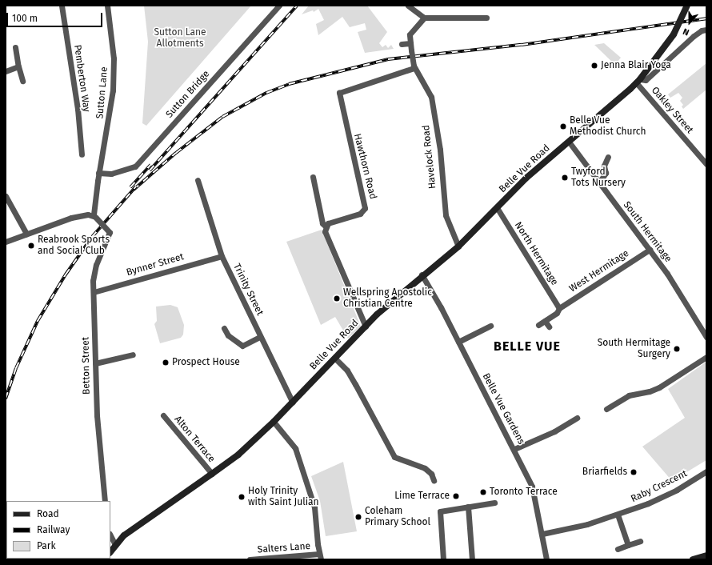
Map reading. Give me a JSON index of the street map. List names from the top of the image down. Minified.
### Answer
{"streets":{"street":["Pemberton Way","Sutton Lane","Sutton Bridge","Oakley Street","Havelock Road","Hawthorn Road","Belle Vue Road","South Hermitage","North Hermitage","Bynner Street","West Hermitage","Trinity Street","Betton Street","Belle Vue Gardens","Alton Terrace","Raby Crescent","Salters Lane"]},"crossings":[["Sutton Lane","Sutton Bridge"],["Sutton Lane","Betton Street"],["Oakley Street","Belle Vue Road"],["Havelock Road","Hawthorn Road"],["Havelock Road","Belle Vue Road"],["Belle Vue Road","South Hermitage"],["Belle Vue Road","North Hermitage"],["Belle Vue Road","Trinity Street"],["Belle Vue Road","Belle Vue Gardens"],["Belle Vue Road","Alton Terrace"],["South Hermitage","West Hermitage"],["North Hermitage","West Hermitage"],["Bynner Street","Trinity Street"],["Bynner Street","Betton Street"],["Belle Vue Gardens","Raby Crescent"]],"districts":["BELLE VUE"],"parks":["Sutton Lane Allotments"],"places":["Jenna Blair Yoga","Belle Vue Methodist Church","Twyford Tots Nursery","Reabrook Sports and Social Club","Wellspring Apostolic Christian Centre","South Hermitage Surgery","Prospect House","Briarfields","Toronto Terrace","Lime Terrace","Holy Trinity with Saint Julian","Coleham Primary School"],"legend":["Road","Railway","Park"],"scale_bar":"100 m","north":"bottom"}
